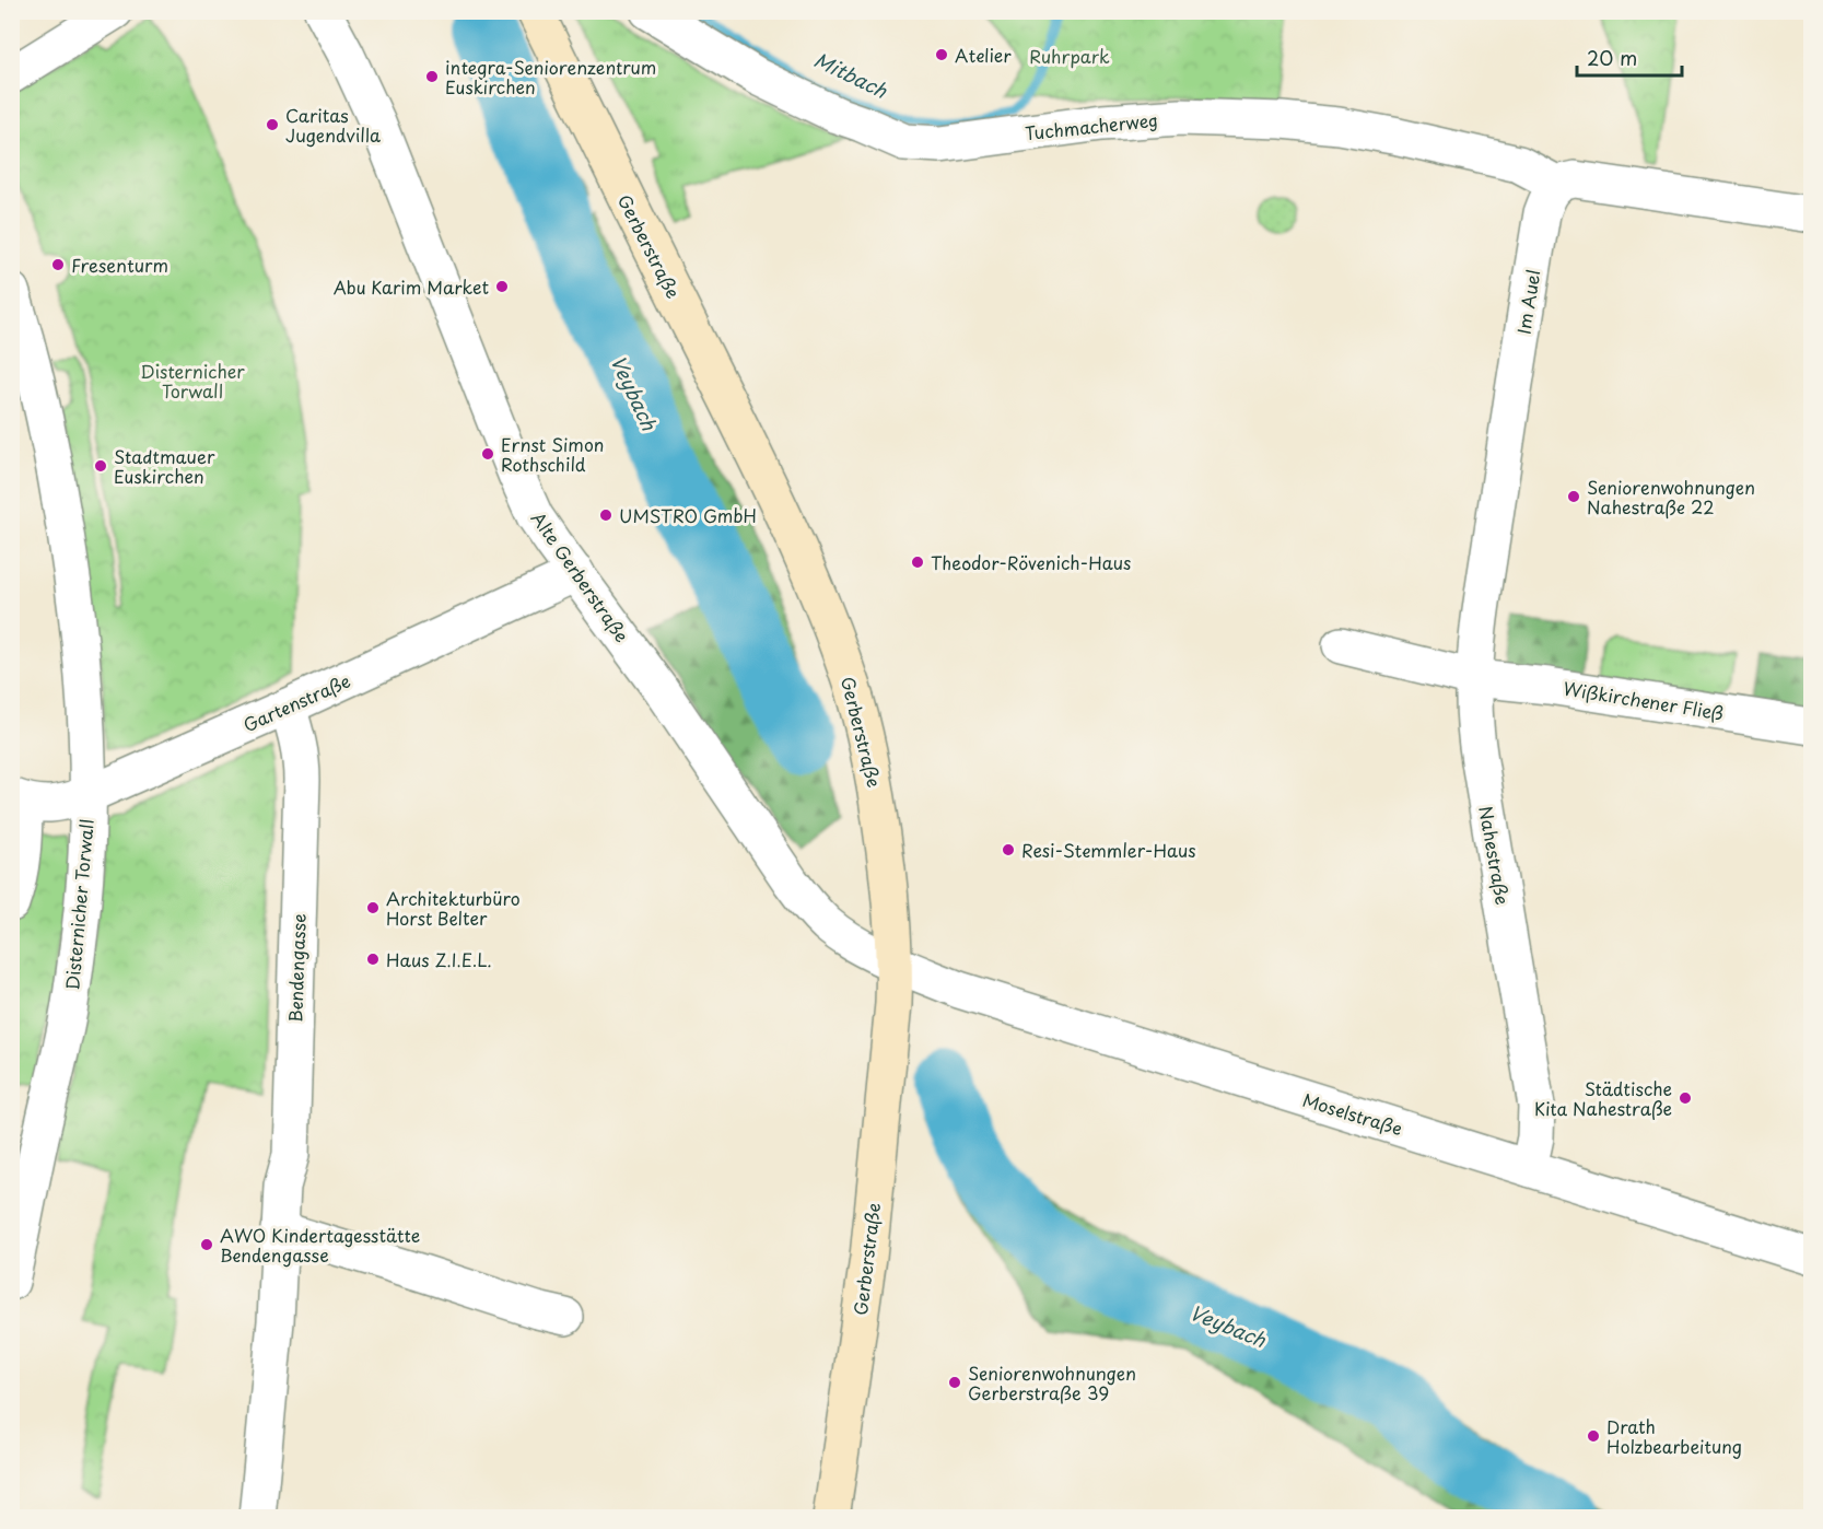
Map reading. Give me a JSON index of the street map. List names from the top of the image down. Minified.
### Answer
{"streets":{"street":["Tuchmacherweg","Gerberstraße","Im Auel","Alte Gerberstraße","Wißkirchener Fließ","Gartenstraße","Nahestraße","Disternicher Torwall","Bendengasse","Moselstraße"]},"crossings":[["Tuchmacherweg","Im Auel"],["Gerberstraße","Alte Gerberstraße"],["Gerberstraße","Moselstraße"],["Im Auel","Wißkirchener Fließ"],["Im Auel","Nahestraße"],["Alte Gerberstraße","Gartenstraße"],["Alte Gerberstraße","Moselstraße"],["Wißkirchener Fließ","Nahestraße"],["Gartenstraße","Disternicher Torwall"],["Gartenstraße","Bendengasse"],["Nahestraße","Moselstraße"]],"water":["Mitbach","Veybach"],"parks":["Ruhrpark","Disternicher Torwall"],"places":["Atelier","integra-Seniorenzentrum Euskirchen","Caritas Jugendvilla","Fresenturm","Abu Karim Market","Ernst Simon Rothschild","Stadtmauer Euskirchen","Seniorenwohnungen Nahestraße 22","UMSTRO GmbH","Theodor-Rövenich-Haus","Resi-Stemmler-Haus","Architekturbüro Horst Belter","Haus Z.I.E.L.","Städtische Kita Nahestraße","AWO Kindertagesstätte Bendengasse","Seniorenwohnungen Gerberstraße 39","Drath Holzbearbeitung"],"scale_bar":"20 m"}
